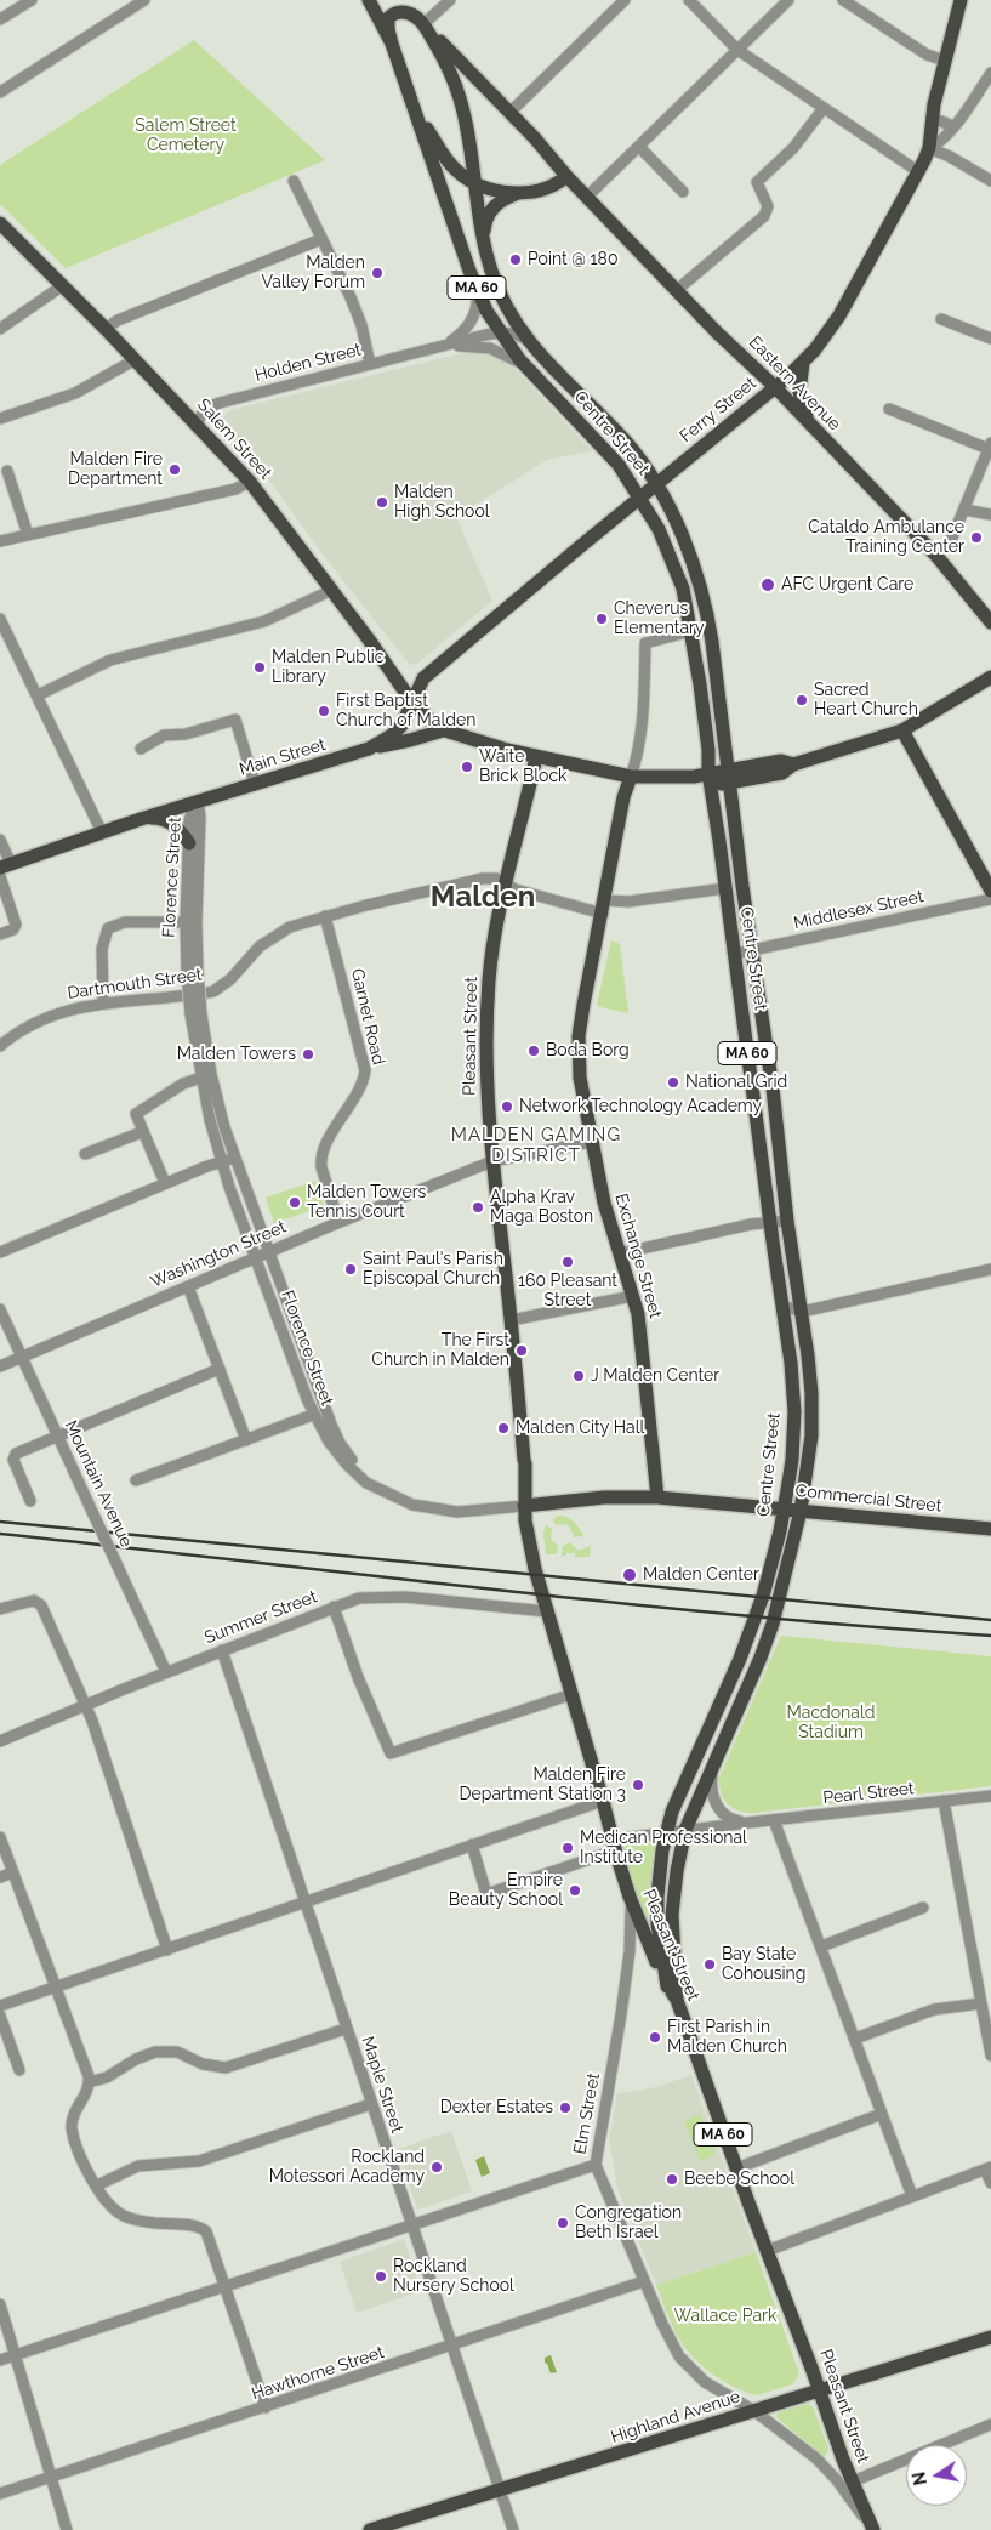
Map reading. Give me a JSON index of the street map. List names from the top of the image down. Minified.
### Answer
{"streets":{"main road":["MA 60","Eastern Avenue","Ferry Street","Centre Street","Salem Street","Main Street","Pleasant Street","Exchange Street","Commercial Street","Highland Avenue"],"street":["Holden Street","Florence Street","Middlesex Street","Dartmouth Street","Garnet Road","Washington Street","Mountain Avenue","Summer Street","Pearl Street","Maple Street","Elm Street","Hawthorne Street"]},"crossings":[["Holden Street","Centre Street"],["Holden Street","Salem Street"],["Eastern Avenue","Ferry Street"],["Eastern Avenue","Centre Street"],["Ferry Street","Centre Street"],["Ferry Street","Salem Street"],["Ferry Street","Main Street"],["Centre Street","Middlesex Street"],["Centre Street","Pleasant Street"],["Centre Street","Commercial Street"],["Centre Street","Pearl Street"],["Salem Street","Main Street"],["Main Street","Florence Street"],["Florence Street","Pleasant Street"],["Florence Street","Washington Street"],["Florence Street","Commercial Street"],["Dartmouth Street","Garnet Road"],["Dartmouth Street","Pleasant Street"],["Garnet Road","Washington Street"],["Pleasant Street","Washington Street"],["Pleasant Street","Commercial Street"],["Pleasant Street","Summer Street"],["Pleasant Street","Pearl Street"],["Pleasant Street","Elm Street"],["Pleasant Street","Highland Avenue"],["Washington Street","Exchange Street"],["Washington Street","Mountain Avenue"],["Exchange Street","Commercial Street"],["Mountain Avenue","Summer Street"],["Summer Street","Maple Street"],["Maple Street","Hawthorne Street"],["Maple Street","Highland Avenue"],["Elm Street","Hawthorne Street"],["Elm Street","Highland Avenue"]],"districts":["Malden","MALDEN GAMING DISTRICT"],"parks":["Salem Street Cemetery","Macdonald Stadium","Wallace Park"],"places":["Point @ 180","Malden Valley Forum","Malden Fire Department","Malden High School","Cataldo Ambulance Training Center","AFC Urgent Care","Cheverus Elementary","Malden Public Library","Sacred Heart Church","First Baptist Church of Malden","Waite Brick Block","Boda Borg","Malden Towers","National Grid","Network Technology Academy","Malden Towers Tennis Court","Alpha Krav Maga Boston","160 Pleasant Street","Saint Paul's Parish Episcopal Church","The First Church in Malden","J Malden Center","Malden City Hall","Malden Center","Malden Fire Department Station 3","Medican Professional Institute","Empire Beauty School","Bay State Cohousing","First Parish in Malden Church","Dexter Estates","Rockland Motessori Academy","Beebe School","Congregation Beth Israel","Rockland Nursery School"],"north":"left"}
